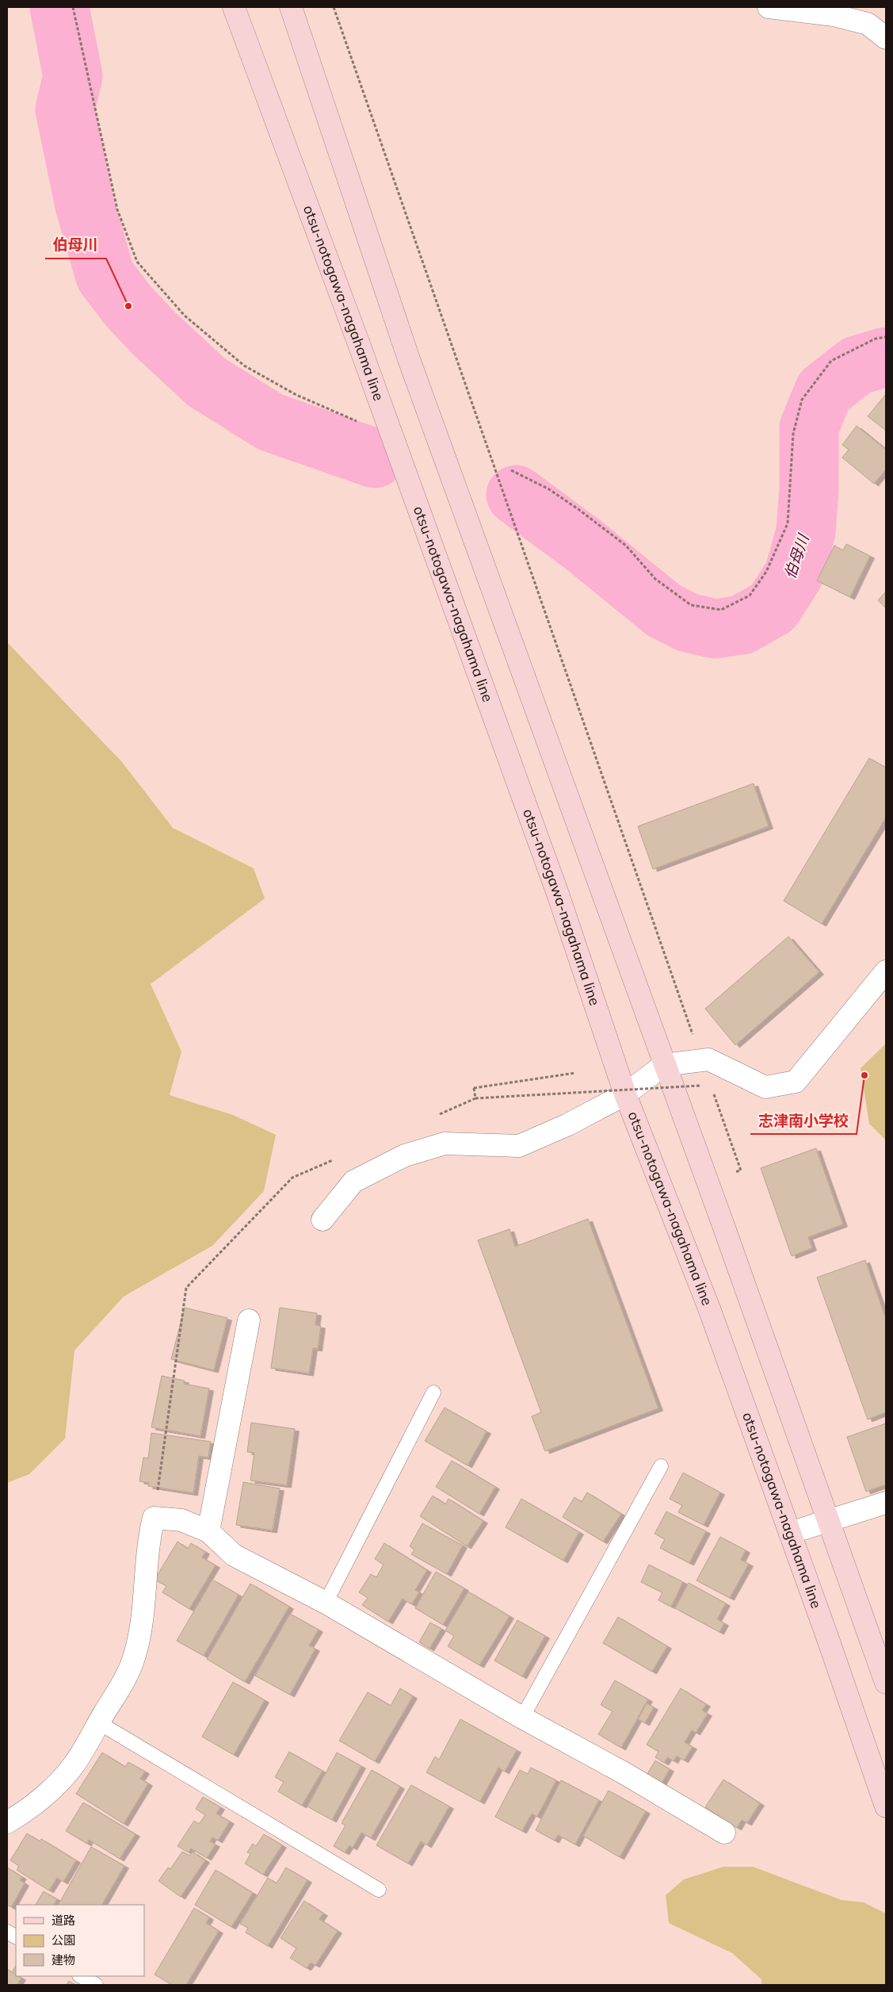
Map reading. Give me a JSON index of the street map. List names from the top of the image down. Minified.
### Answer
{"streets":{"main road":["otsu-notogawa-nagahama line"]},"water":["伯母川"],"places":["伯母川","志津南小学校"],"legend":["道路","公園","建物"]}
